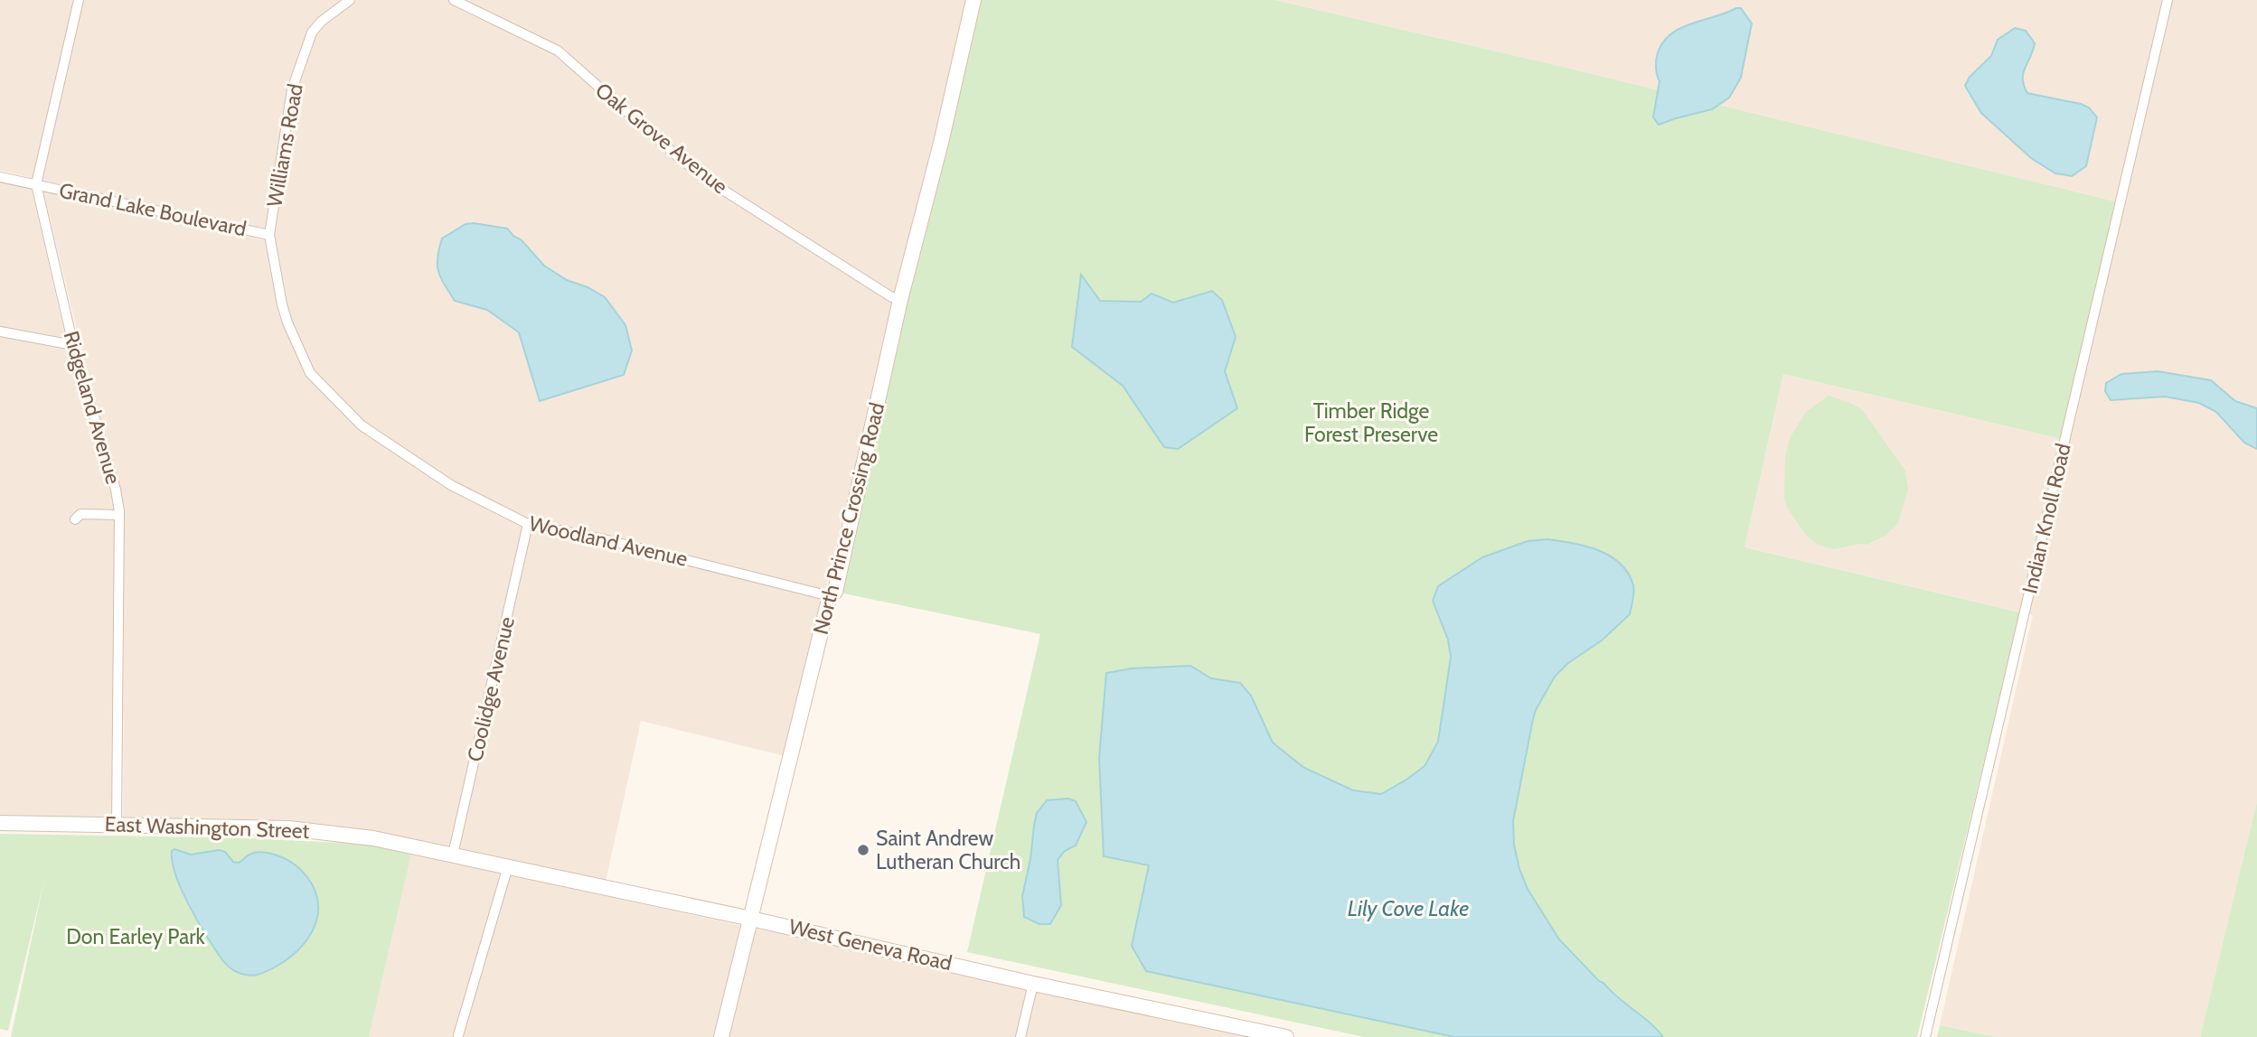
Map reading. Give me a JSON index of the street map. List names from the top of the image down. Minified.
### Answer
{"streets":{"main road":["North Prince Crossing Road","East Washington Street","West Geneva Road"],"street":["Oak Grove Avenue","Williams Road","Grand Lake Boulevard","Ridgeland Avenue","Indian Knoll Road","Woodland Avenue","Coolidge Avenue"]},"crossings":[["Oak Grove Avenue","North Prince Crossing Road"],["Williams Road","Grand Lake Boulevard"],["Williams Road","Woodland Avenue"],["Grand Lake Boulevard","Ridgeland Avenue"],["Grand Lake Boulevard","Woodland Avenue"],["Ridgeland Avenue","East Washington Street"],["North Prince Crossing Road","Woodland Avenue"],["North Prince Crossing Road","West Geneva Road"],["Woodland Avenue","Coolidge Avenue"],["Coolidge Avenue","East Washington Street"],["Coolidge Avenue","West Geneva Road"],["East Washington Street","West Geneva Road"]],"water":["Lily Cove Lake"],"parks":["Timber Ridge Forest Preserve","Don Earley Park"],"places":["Saint Andrew Lutheran Church"]}
